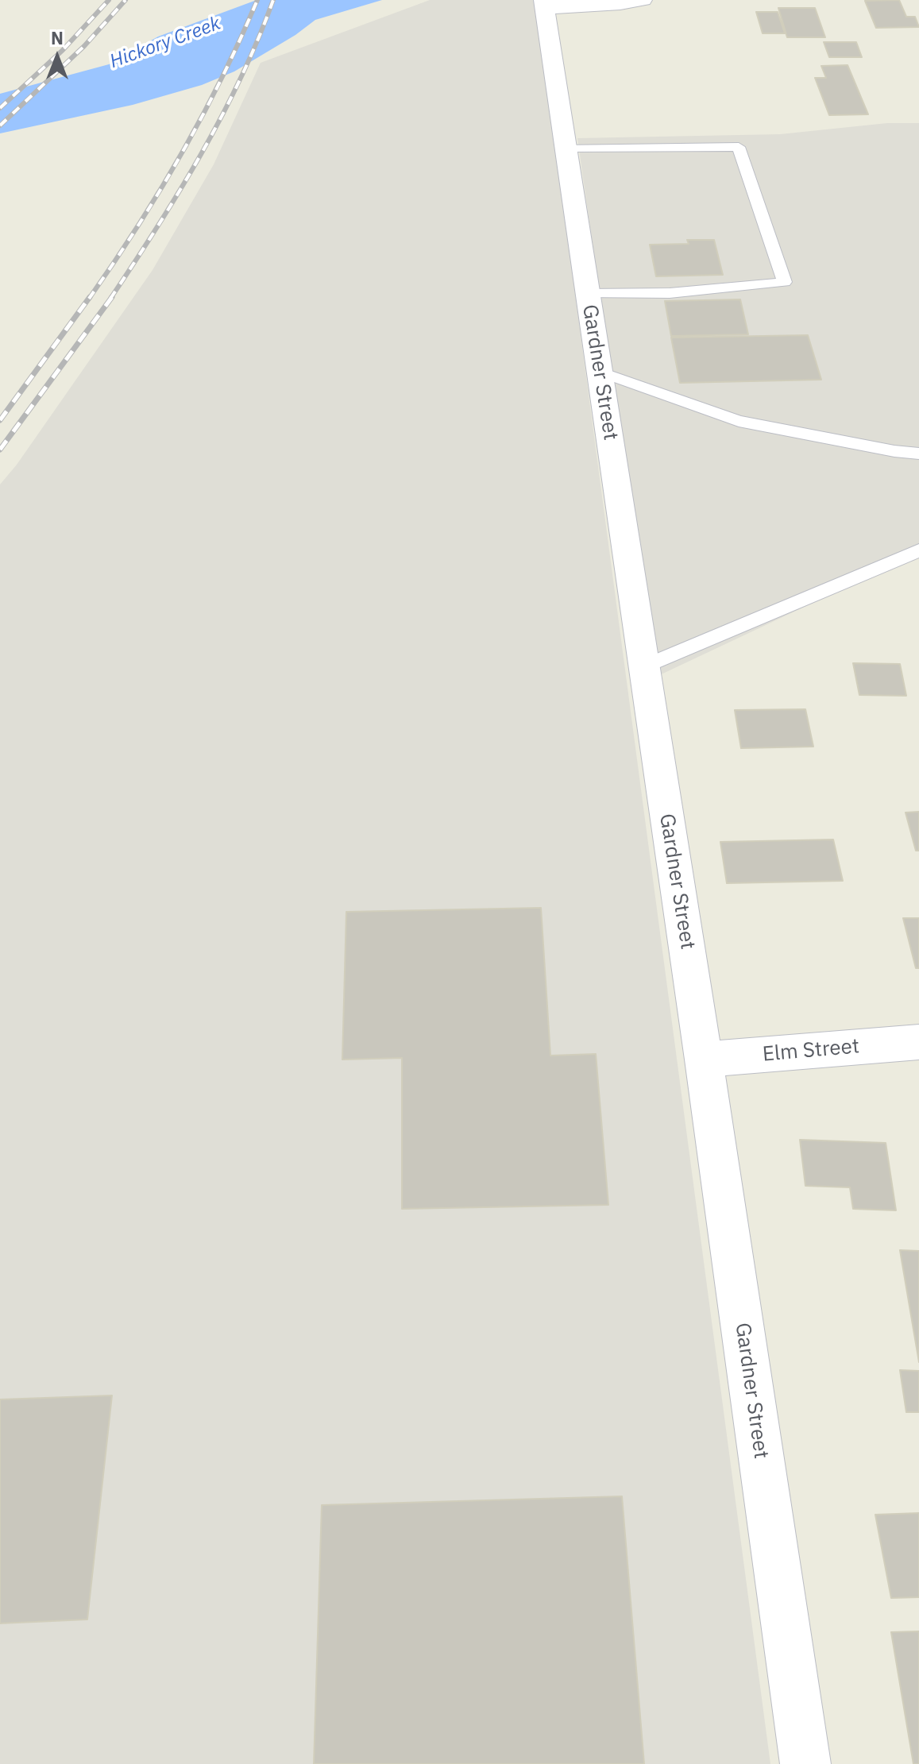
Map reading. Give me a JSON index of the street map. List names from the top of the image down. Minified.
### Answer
{"streets":{"street":["Gardner Street","Elm Street"]},"crossings":[["Gardner Street","Elm Street"]],"water":["Hickory Creek"],"north":"top"}
